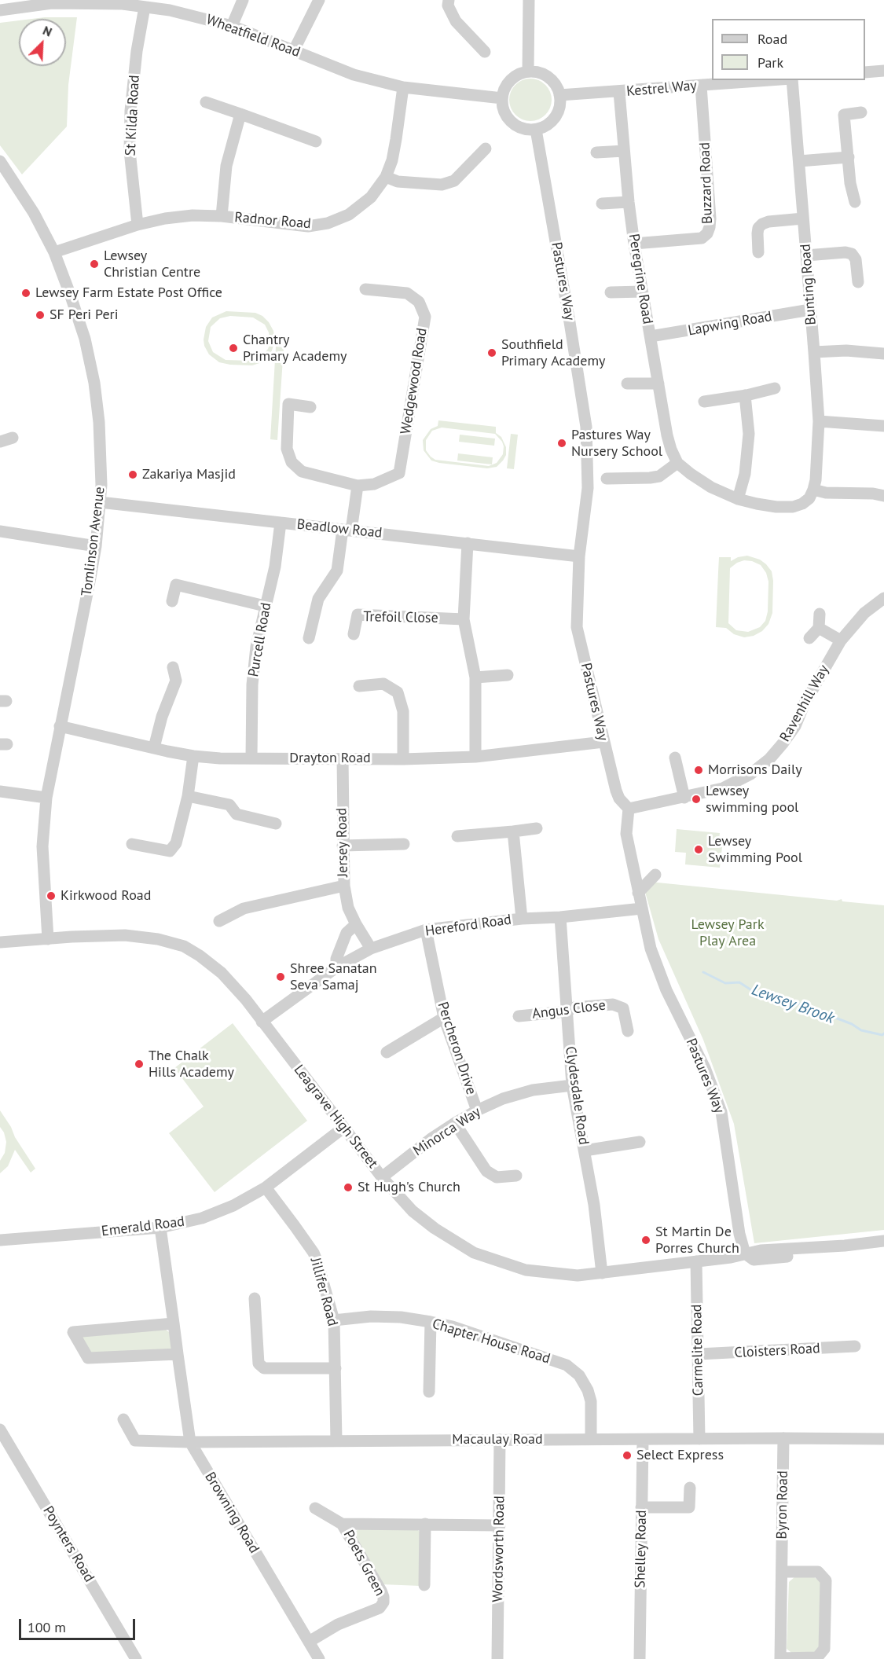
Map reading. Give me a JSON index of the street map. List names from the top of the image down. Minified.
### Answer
{"streets":{"street":["Wheatfield Road","Kestrel Way","St Kilda Road","Buzzard Road","Radnor Road","Peregrine Road","Pastures Way","Bunting Road","Lapwing Road","Wedgewood Road","Beadlow Road","Tomlinson Avenue","Trefoil Close","Purcell Road","Ravenhill Way","Drayton Road","Jersey Road","Hereford Road","Angus Close","Percheron Drive","Clydesdale Road","Leagrave High Street","Minorca Way","Emerald Road","Jillifer Road","Chapter House Road","Carmelite Road","Cloisters Road","Macaulay Road","Byron Road","Browning Road","Poynters Road","Wordsworth Road","Shelley Road","Poets Green"]},"crossings":[["Wheatfield Road","Kestrel Way"],["Wheatfield Road","St Kilda Road"],["Wheatfield Road","Radnor Road"],["Wheatfield Road","Pastures Way"],["Kestrel Way","Buzzard Road"],["Kestrel Way","Peregrine Road"],["Kestrel Way","Pastures Way"],["St Kilda Road","Radnor Road"],["Buzzard Road","Peregrine Road"],["Radnor Road","Tomlinson Avenue"],["Peregrine Road","Lapwing Road"],["Pastures Way","Beadlow Road"],["Pastures Way","Ravenhill Way"],["Pastures Way","Drayton Road"],["Pastures Way","Hereford Road"],["Pastures Way","Leagrave High Street"],["Bunting Road","Lapwing Road"],["Beadlow Road","Tomlinson Avenue"],["Beadlow Road","Purcell Road"],["Tomlinson Avenue","Drayton Road"],["Tomlinson Avenue","Leagrave High Street"],["Purcell Road","Drayton Road"],["Drayton Road","Jersey Road"],["Jersey Road","Hereford Road"],["Hereford Road","Percheron Drive"],["Hereford Road","Clydesdale Road"],["Hereford Road","Leagrave High Street"],["Angus Close","Clydesdale Road"],["Percheron Drive","Minorca Way"],["Clydesdale Road","Leagrave High Street"],["Clydesdale Road","Minorca Way"],["Leagrave High Street","Minorca Way"],["Leagrave High Street","Emerald Road"],["Leagrave High Street","Carmelite Road"],["Emerald Road","Jillifer Road"],["Emerald Road","Browning Road"],["Jillifer Road","Chapter House Road"],["Jillifer Road","Macaulay Road"],["Chapter House Road","Macaulay Road"],["Carmelite Road","Cloisters Road"],["Carmelite Road","Macaulay Road"],["Macaulay Road","Byron Road"],["Macaulay Road","Browning Road"],["Macaulay Road","Wordsworth Road"],["Macaulay Road","Shelley Road"],["Browning Road","Poets Green"],["Wordsworth Road","Poets Green"]],"water":["Lewsey Brook"],"parks":["Lewsey Park Play Area"],"places":["Lewsey Christian Centre","Lewsey Farm Estate Post Office","SF Peri Peri","Chantry Primary Academy","Southfield Primary Academy","Pastures Way Nursery School","Zakariya Masjid","Morrisons Daily","Lewsey swimming pool","Lewsey Swimming Pool","Kirkwood Road","Shree Sanatan Seva Samaj","The Chalk Hills Academy","St Hugh's Church","St Martin De Porres Church","Select Express"],"legend":["Road","Park"],"scale_bar":"100 m","north":"top right"}
